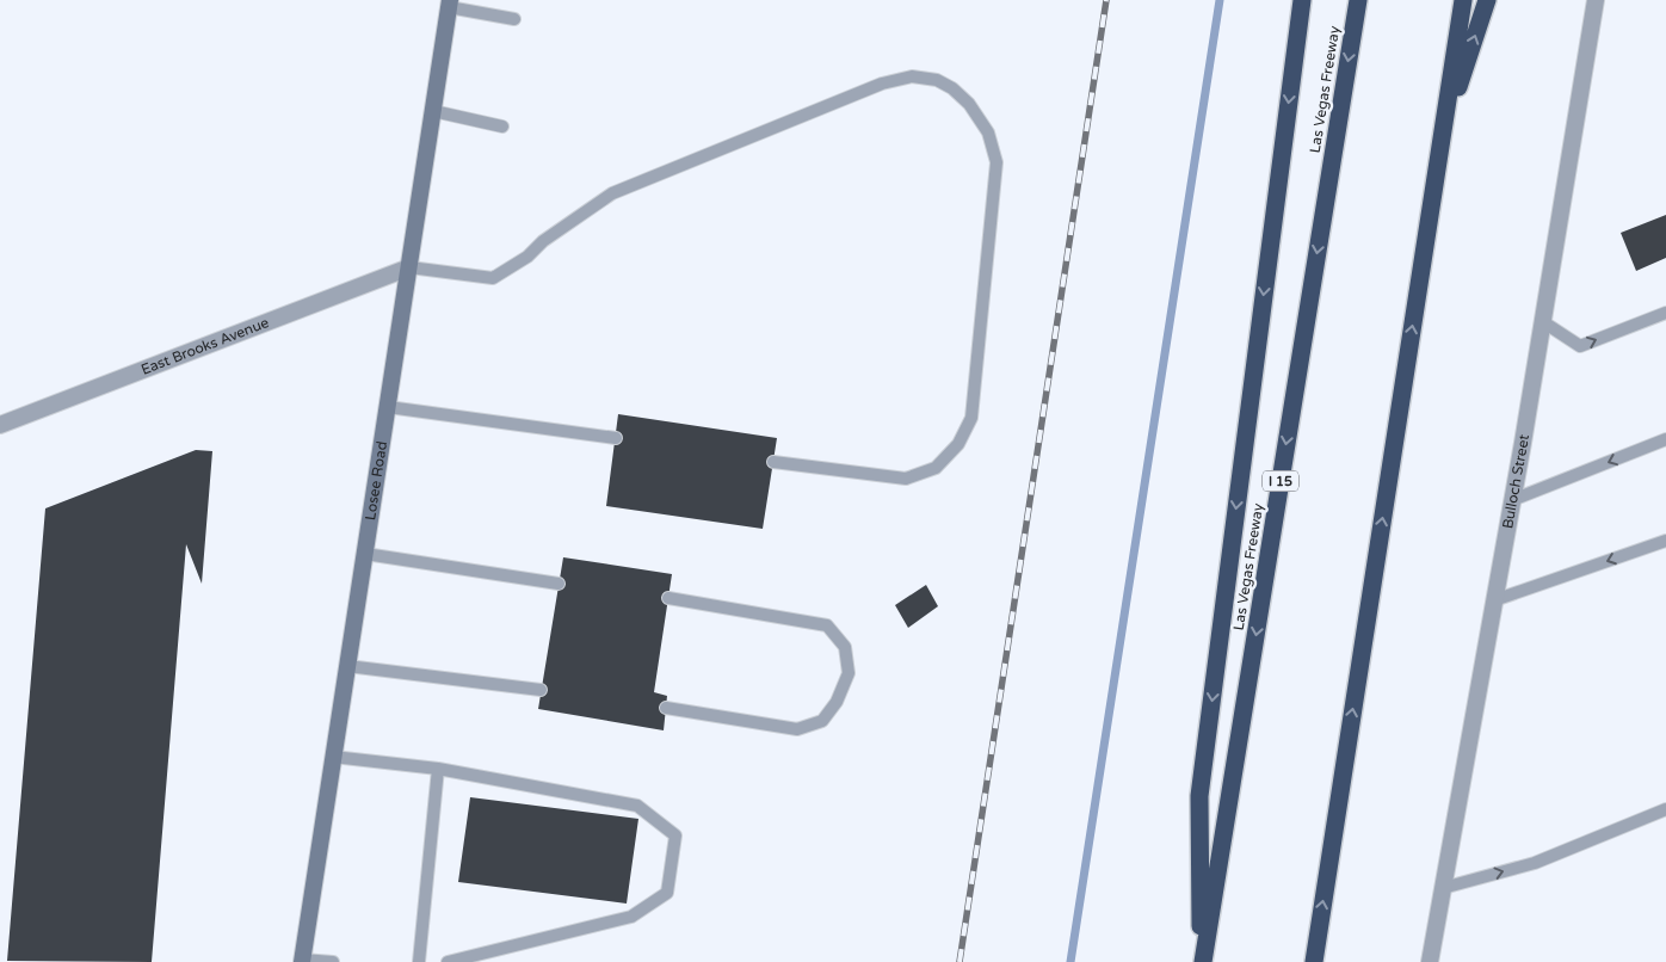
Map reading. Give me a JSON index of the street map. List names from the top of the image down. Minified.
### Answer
{"streets":{"highway":["Las Vegas Freeway","I 15"],"main road":["Losee Road"],"street":["East Brooks Avenue","Bulloch Street"]},"crossings":[["East Brooks Avenue","Losee Road"]]}
